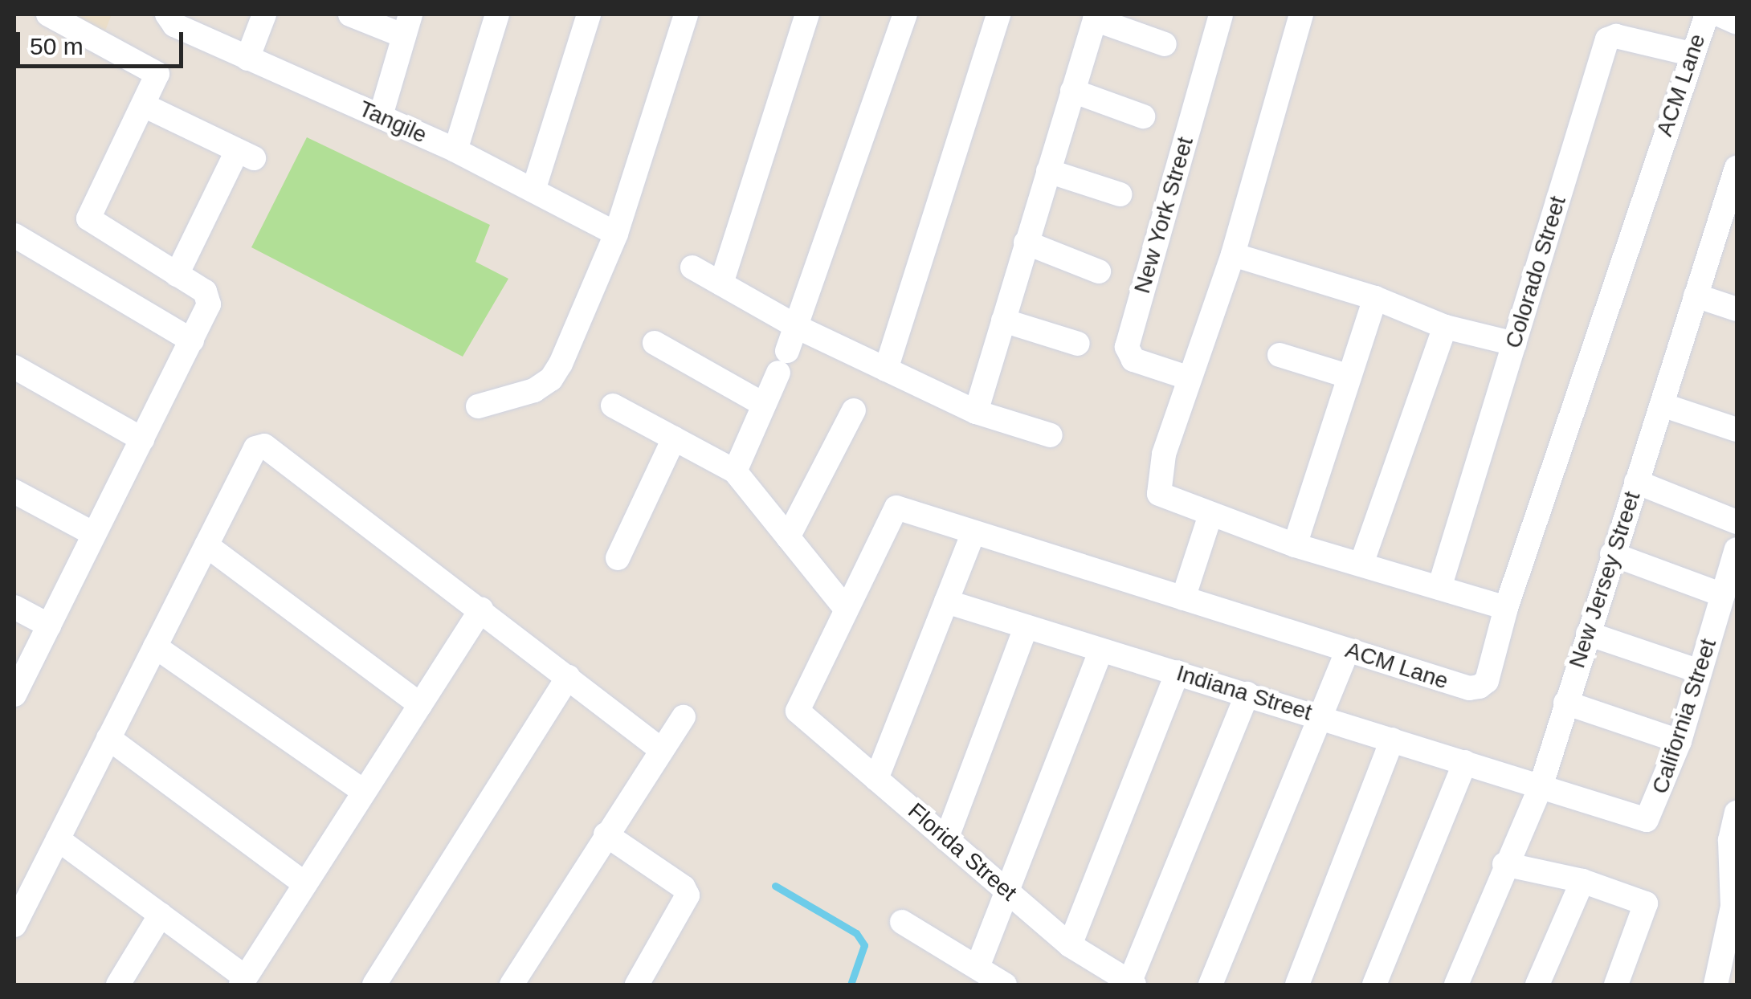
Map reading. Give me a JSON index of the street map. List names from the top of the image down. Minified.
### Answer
{"streets":{"street":["ACM Lane","Tangile","New York Street","Colorado Street","New Jersey Street","Indiana Street","California Street","Florida Street"]},"crossings":[["ACM Lane","Colorado Street"],["ACM Lane","Florida Street"],["New Jersey Street","Indiana Street"],["New Jersey Street","California Street"],["Indiana Street","California Street"]],"scale_bar":"50 m"}
